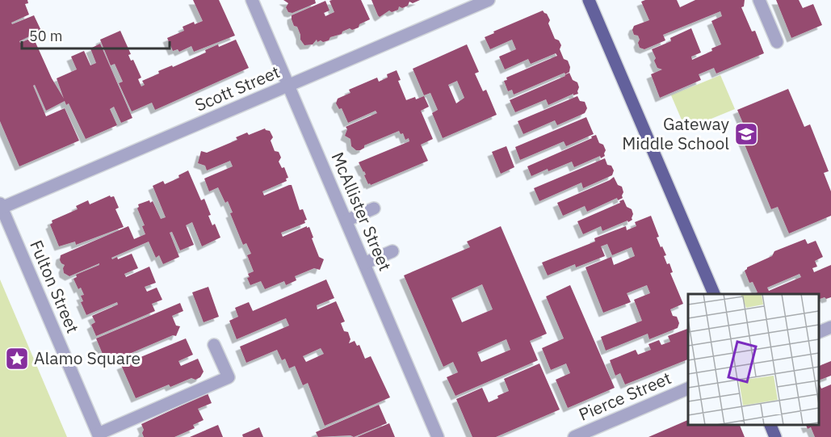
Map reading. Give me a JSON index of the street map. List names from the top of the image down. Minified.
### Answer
{"streets":{"street":["Scott Street","McAllister Street","Fulton Street","Pierce Street"]},"crossings":[["Scott Street","McAllister Street"],["Scott Street","Fulton Street"]],"places":{"school or university":["Gateway Middle School"],"place":["Alamo Square"]},"scale_bar":"50 m"}
